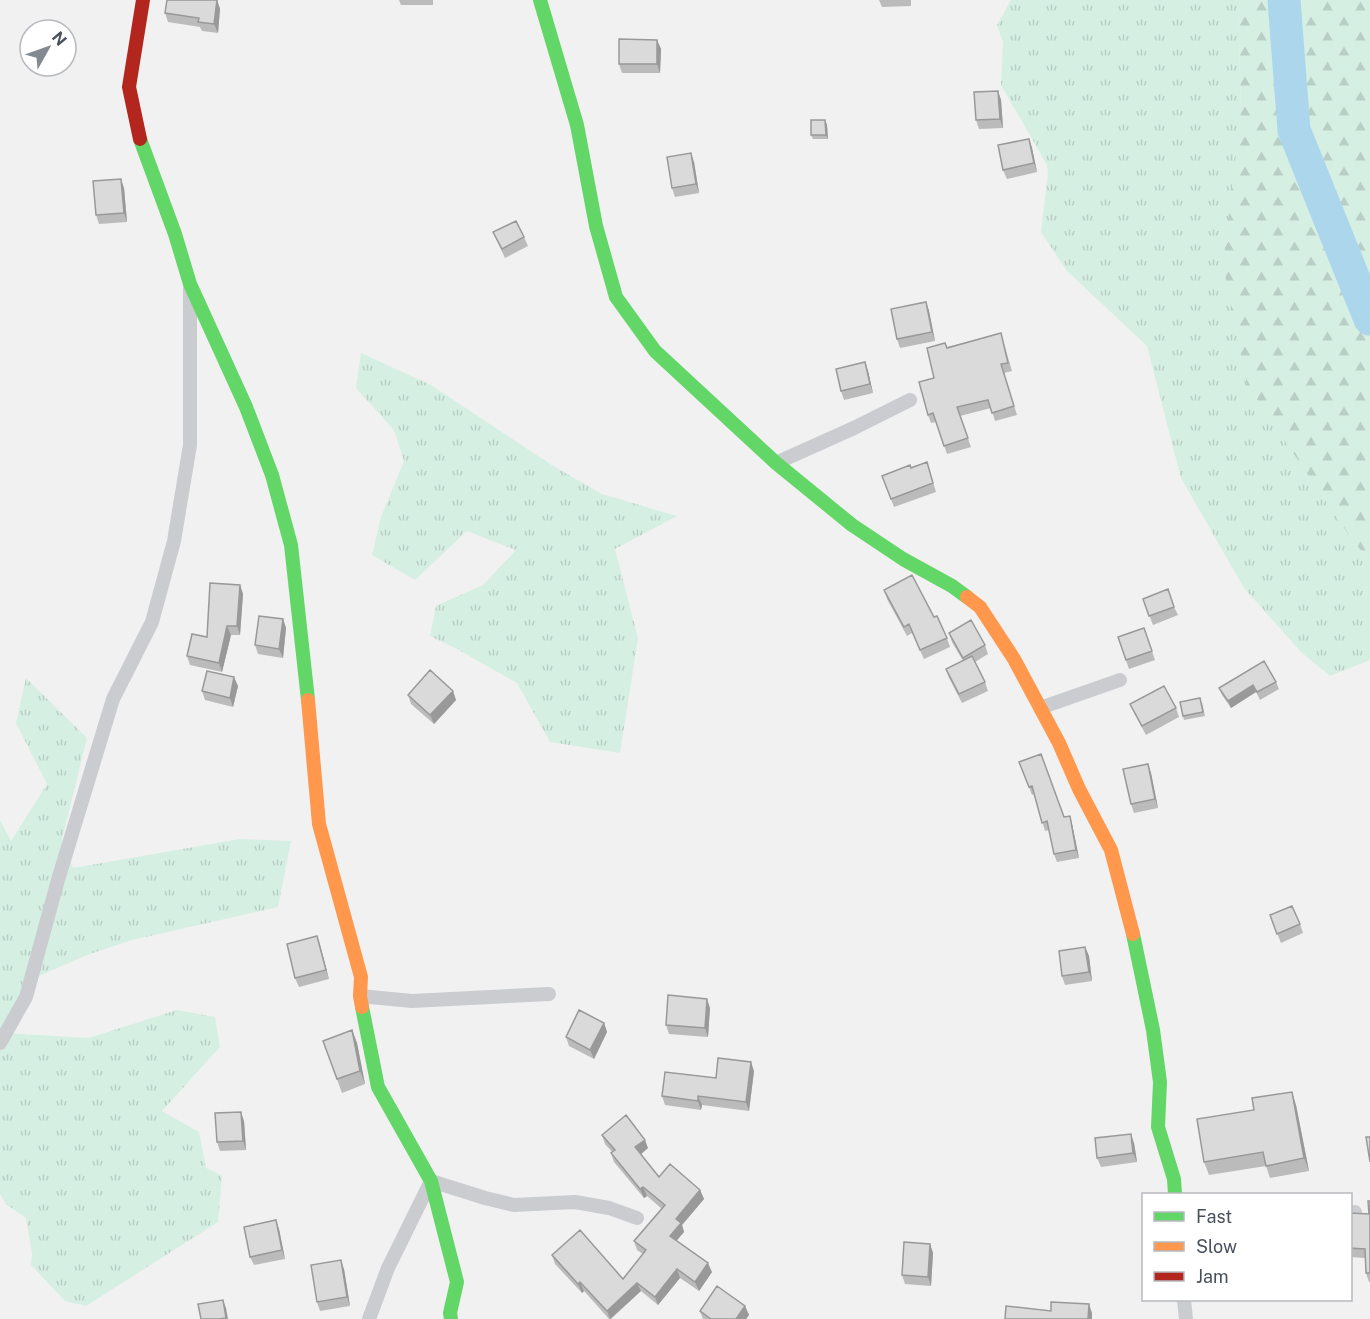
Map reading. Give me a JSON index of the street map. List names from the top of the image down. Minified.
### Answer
{"legend":["Fast","Slow","Jam"],"north":"top right"}
